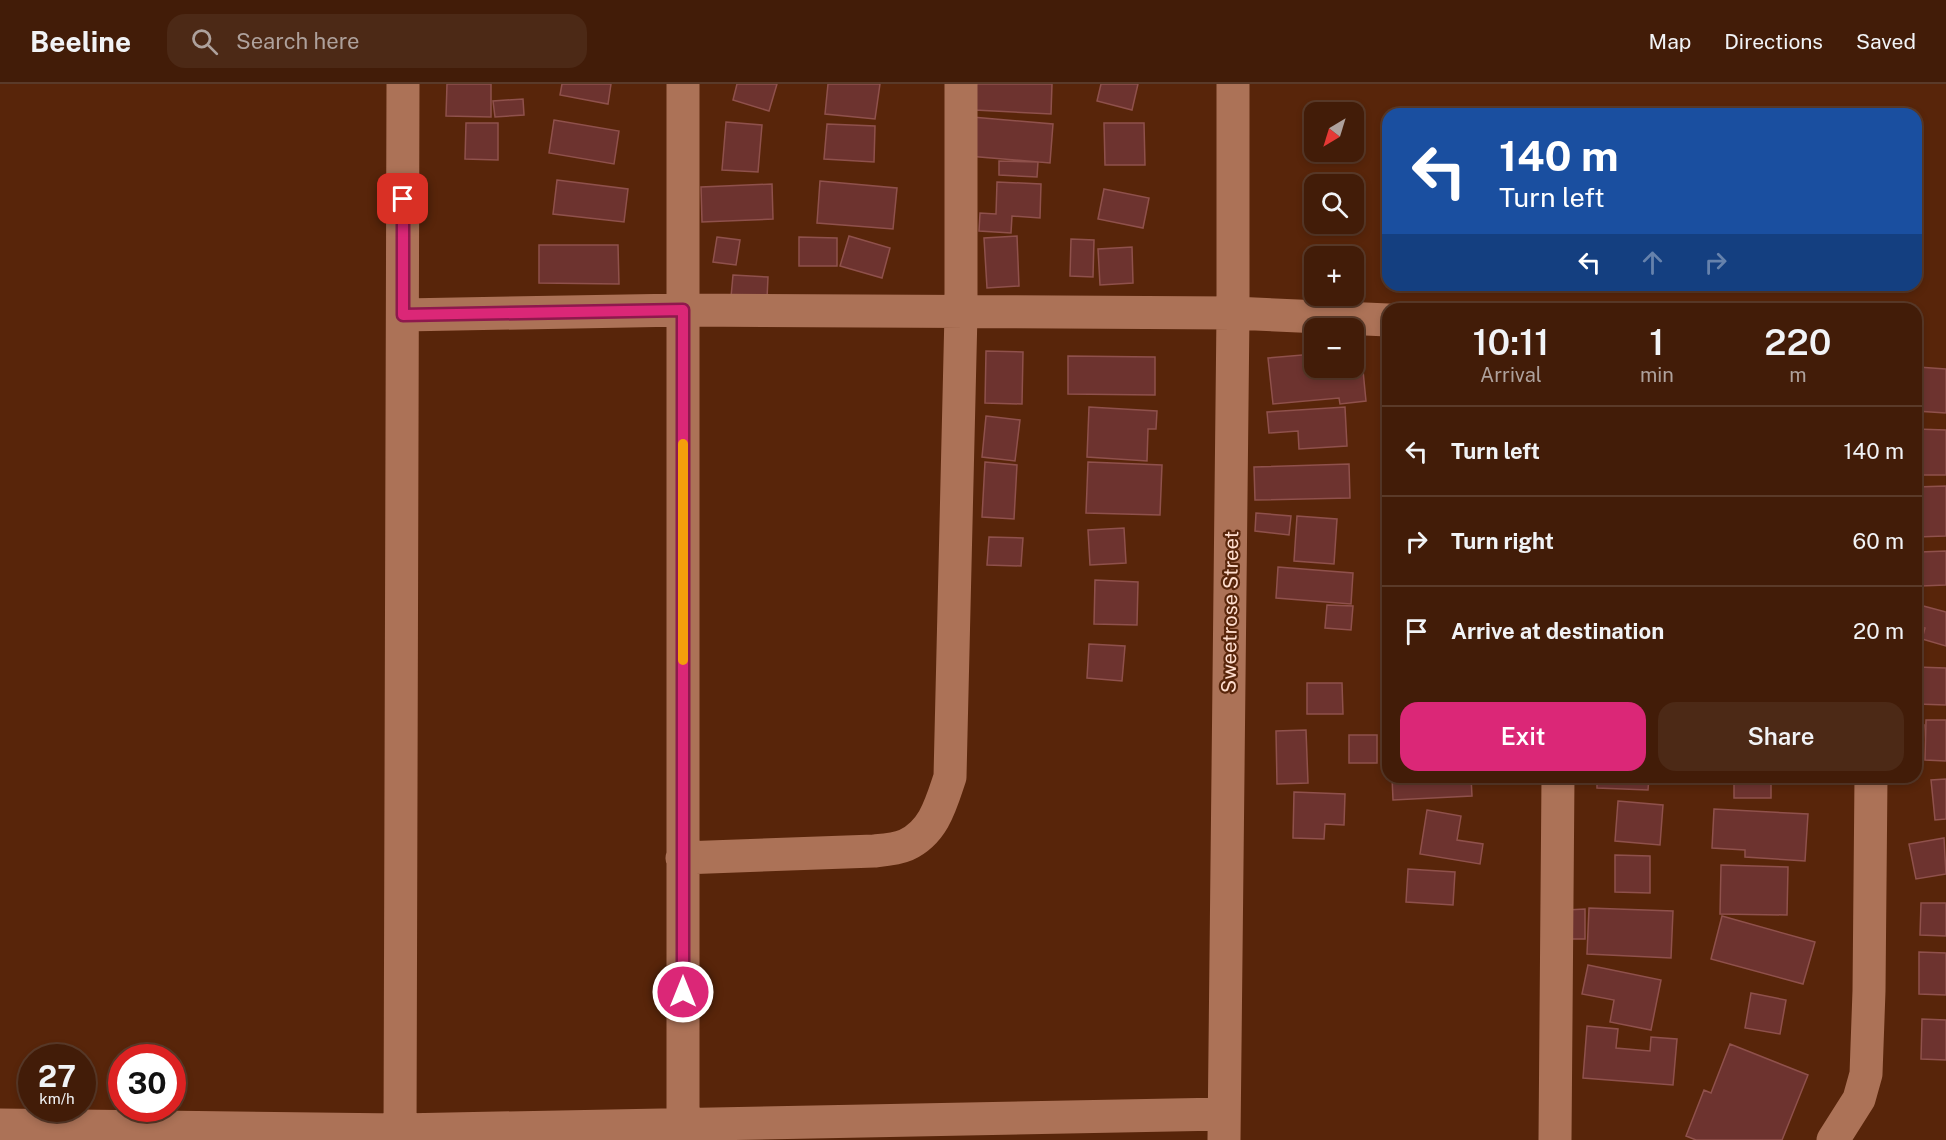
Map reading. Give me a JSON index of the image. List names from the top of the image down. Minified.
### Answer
{"streets":{"street":["Sweetrose Street"]},"north":"bottom left","page":{"header":"Beeline","search":"Search here","nav":["Map","Directions","Saved"],"map_buttons":["+","−"],"turn":["140 m","Turn left"],"eta":["10:11","Arrival","1","min","220","m"],"list":[{"name":"Turn left","value":"140 m"},{"name":"Turn right","value":"60 m"},{"name":"Arrive at destination","value":"20 m"}],"buttons":["Exit","Share"],"speed":"27 km/h","limit":"30"}}
